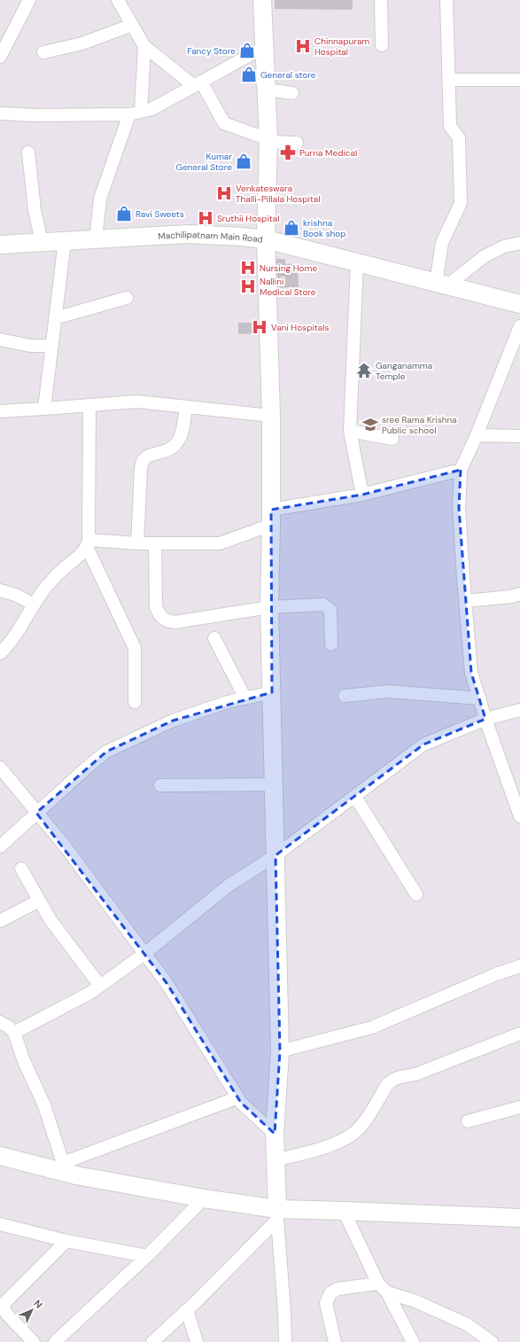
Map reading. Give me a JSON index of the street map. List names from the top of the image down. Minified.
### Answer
{"streets":{"street":["Machilipatnam Main Road"]},"places":{"hospital":["Chinnapuram Hospital","Venkateswara Thalli-Pillala Hospital","Sruthii Hospital","Nursing Home","Nallini Medical Store","Vani Hospitals"],"shop":["Fancy Store","General store","Kumar General Store","Ravi Sweets","krishna Book shop"],"pharmacy":["Purna Medical"],"temple":["Ganganamma Temple"],"school or university":["sree Rama Krishna Public school"]},"north":"top right"}
